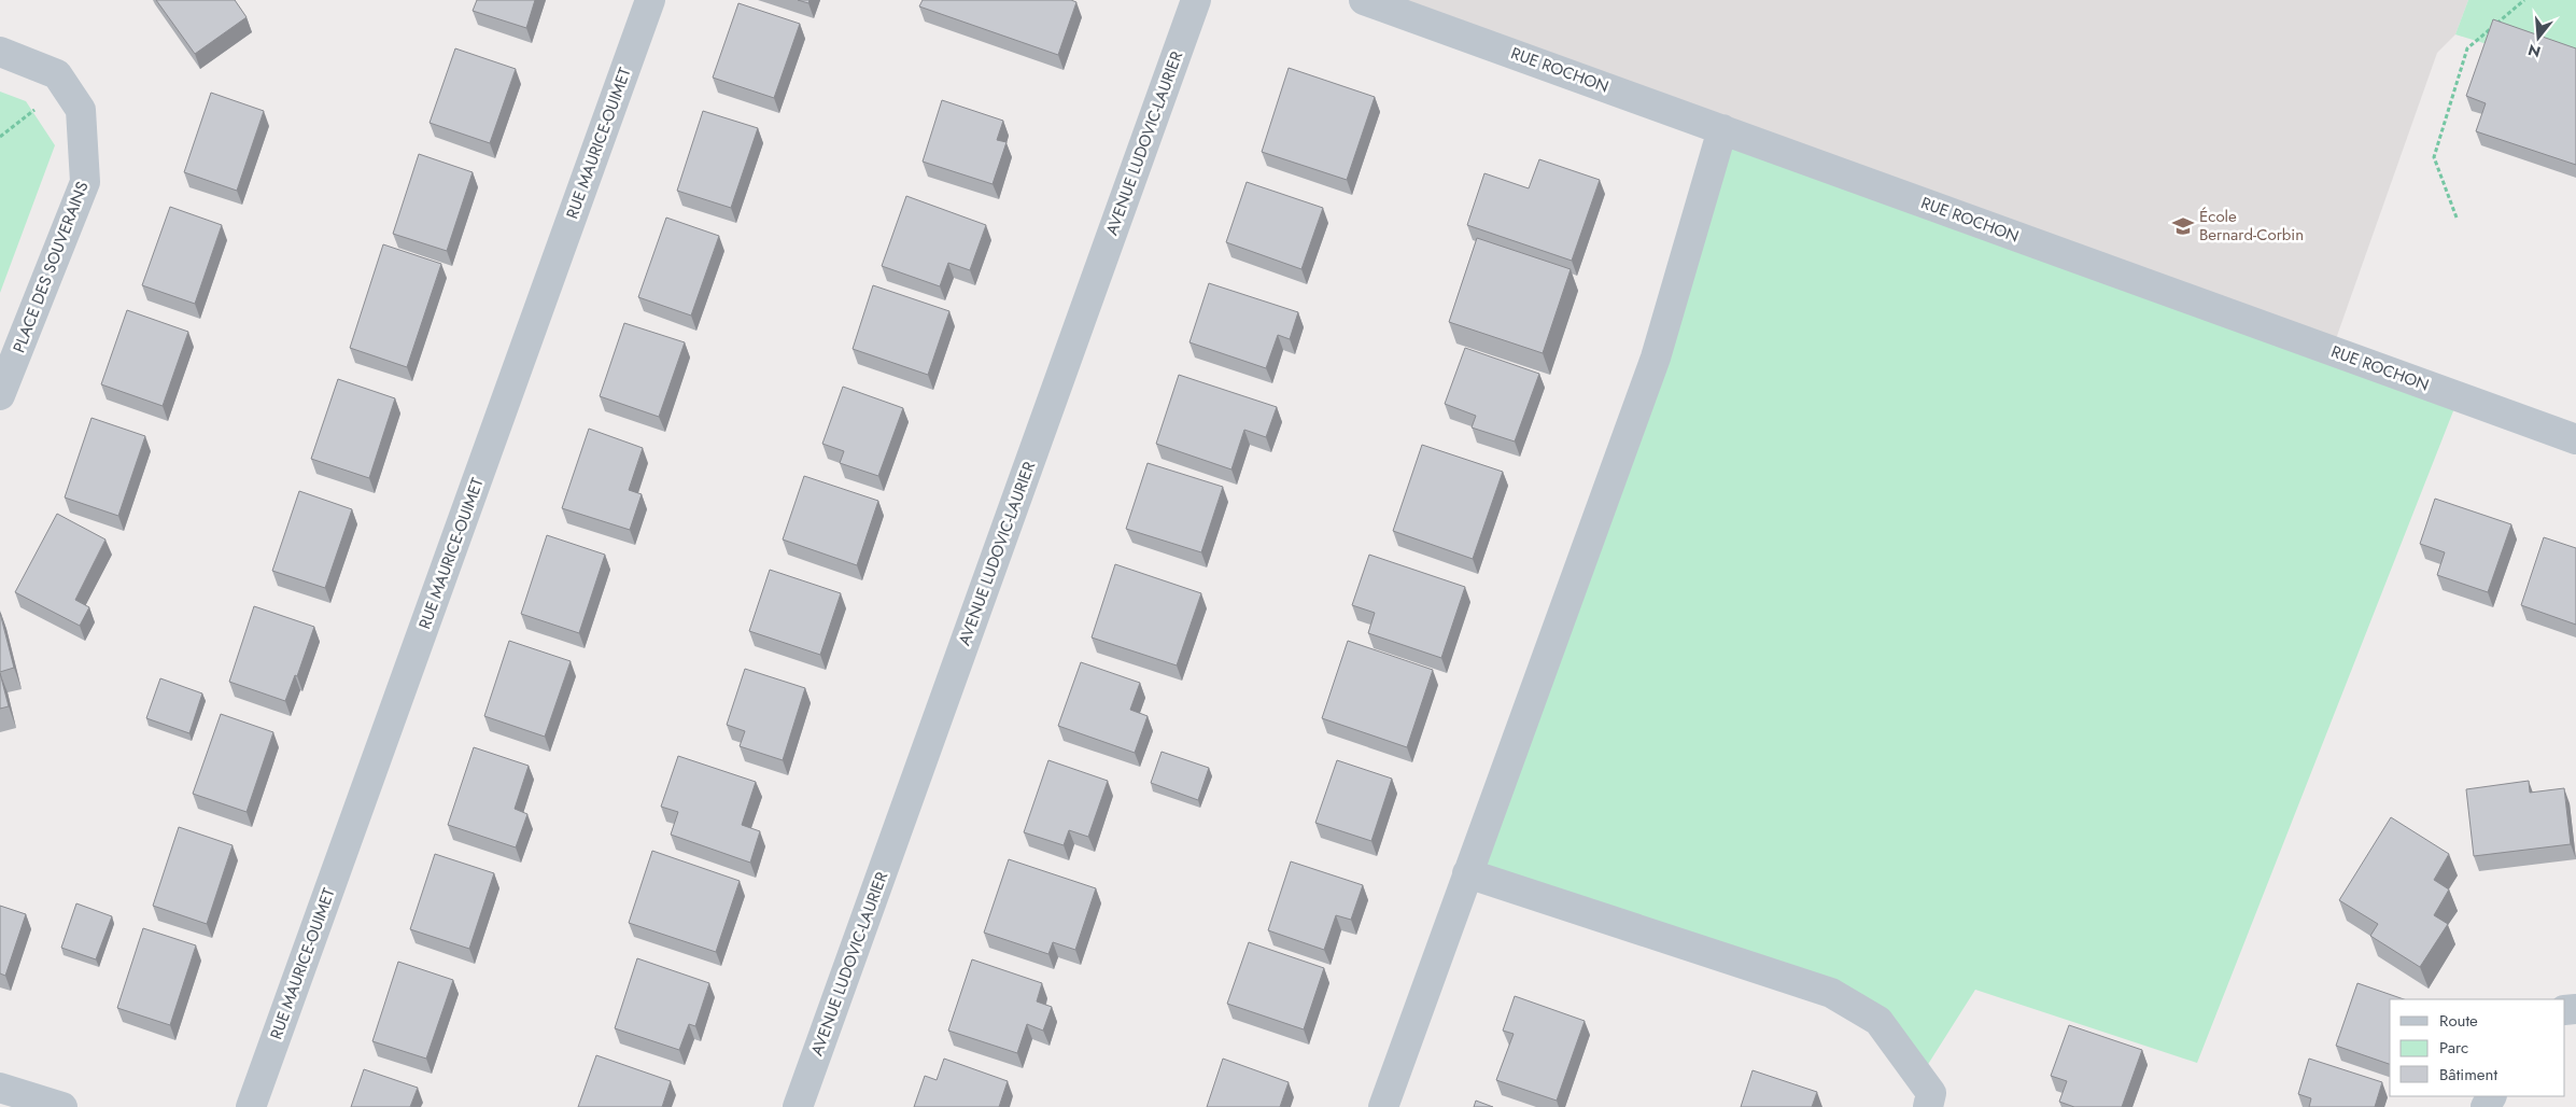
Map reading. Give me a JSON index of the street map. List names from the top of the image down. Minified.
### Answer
{"streets":{"street":["RUE ROCHON","RUE MAURICE-OUIMET","AVENUE LUDOVIC-LAURIER","PLACE DES SOUVERAINS"]},"places":{"school or university":["École Bernard-Corbin"]},"legend":["Route","Parc","Bâtiment"],"north":"bottom"}
